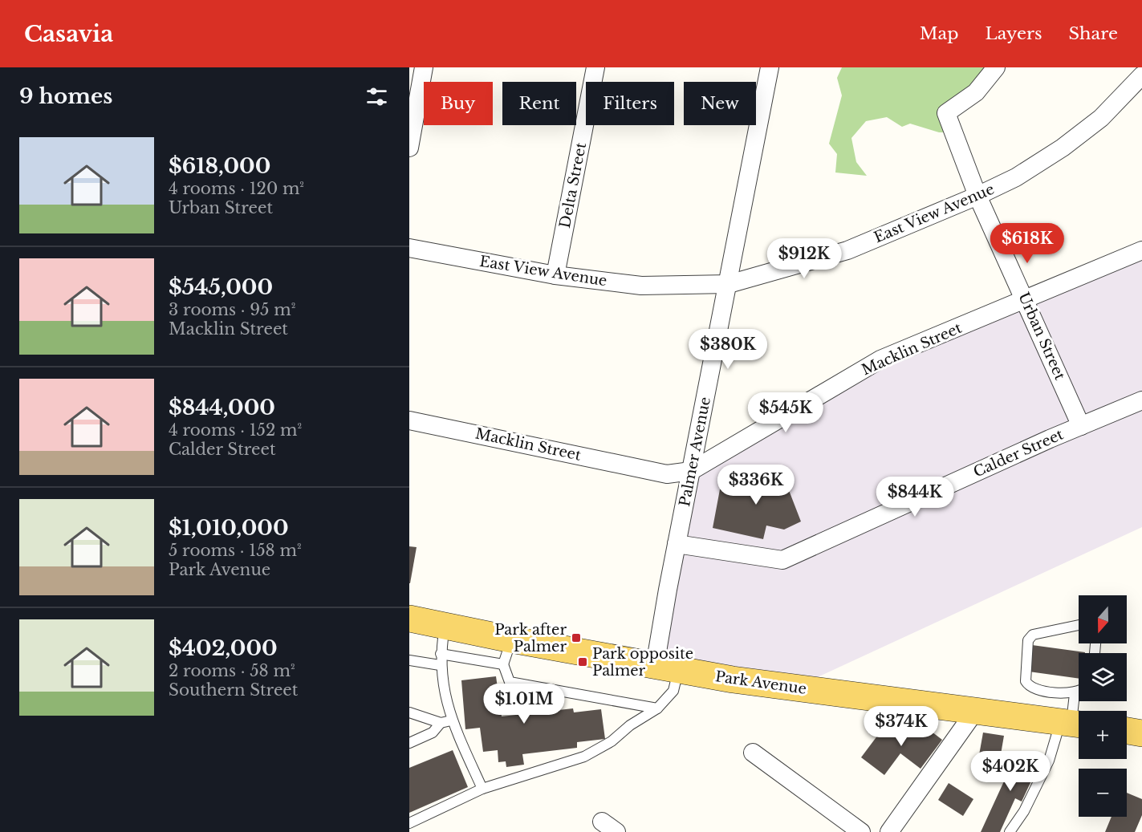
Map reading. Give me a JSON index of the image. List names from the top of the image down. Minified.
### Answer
{"streets":{"main road":["Park Avenue"],"street":["Delta Street","East View Avenue","Urban Street","Macklin Street","Palmer Avenue","Calder Street"]},"crossings":[["Delta Street","East View Avenue"],["East View Avenue","Urban Street"],["East View Avenue","Palmer Avenue"],["Urban Street","Macklin Street"],["Urban Street","Calder Street"],["Macklin Street","Palmer Avenue"],["Palmer Avenue","Calder Street"],["Palmer Avenue","Park Avenue"]],"places":{"transit":["Park after Palmer","Park opposite Palmer"]},"north":"bottom","page":{"header":"Casavia","nav":["Map","Layers","Share"],"heading":"9 homes","chip":["Buy","Rent","Filters","New"],"list":[{"name":"$618,000","note":"4 rooms · 120 m² · Urban Street"},{"name":"$545,000","note":"3 rooms · 95 m² · Macklin Street"},{"name":"$844,000","note":"4 rooms · 152 m² · Calder Street"},{"name":"$1,010,000","note":"5 rooms · 158 m² · Park Avenue"},{"name":"$402,000","note":"2 rooms · 58 m² · Southern Street"}],"price":["$618K","$912K","$380K","$545K","$336K","$844K","$1.01M","$374K","$402K"],"map_buttons":["+","−"]}}
